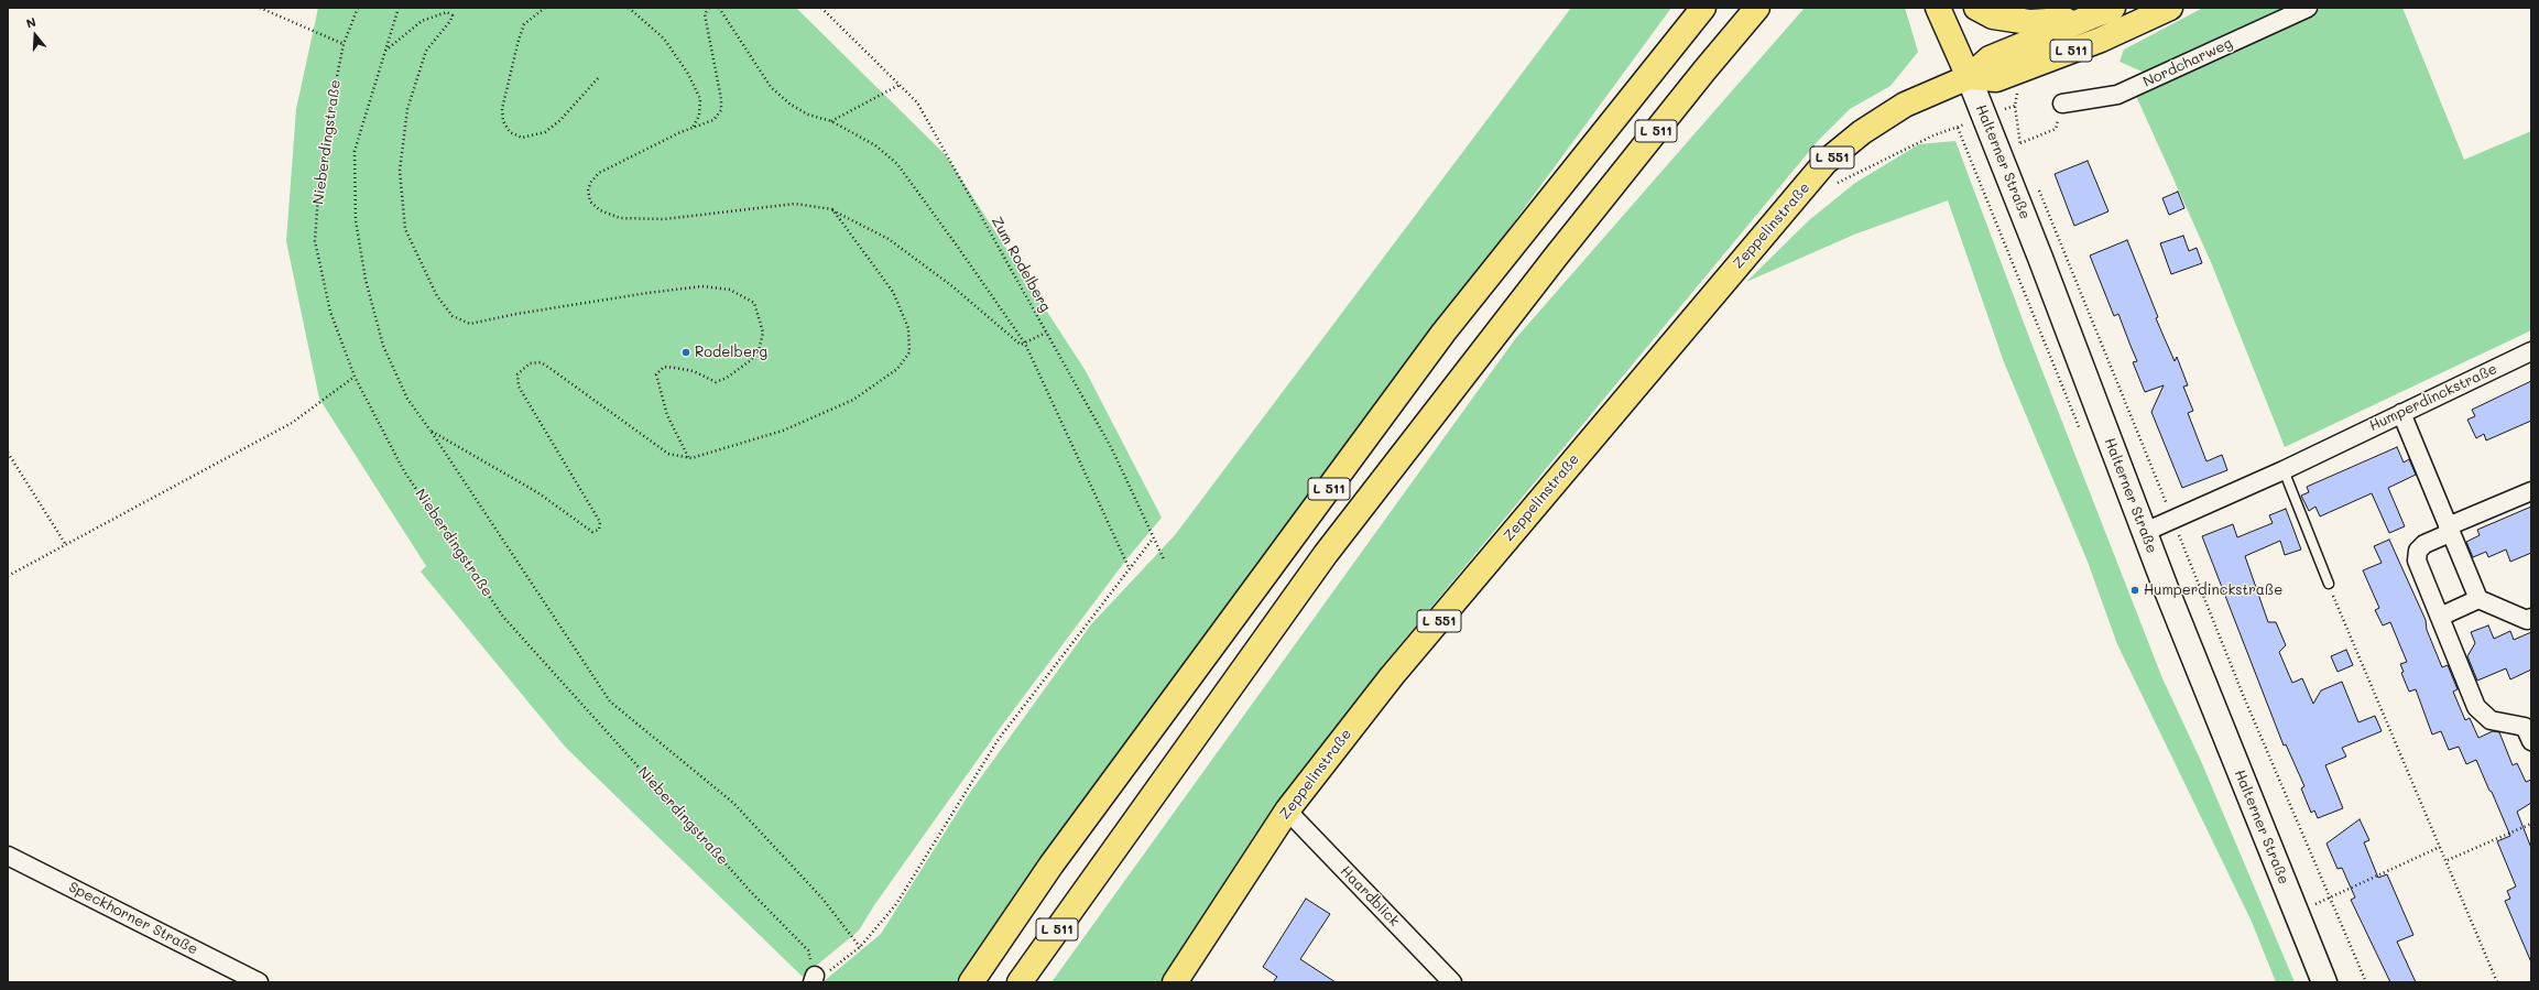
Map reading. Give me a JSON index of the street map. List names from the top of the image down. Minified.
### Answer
{"streets":{"main road":["L 511","L 551","Halterner Straße","Zeppelinstraße"],"street":["Nordcharweg","Humperdinckstraße","Haardblick","Speckhorner Straße"],"path":["Nieberdingstraße","Zum Rodelberg"]},"crossings":[["L 511","Halterner Straße"],["L 511","Zeppelinstraße"],["Halterner Straße","Zeppelinstraße"],["Halterner Straße","Humperdinckstraße"],["Zeppelinstraße","Haardblick"]],"places":["Rodelberg","Humperdinckstraße"],"north":"top"}
